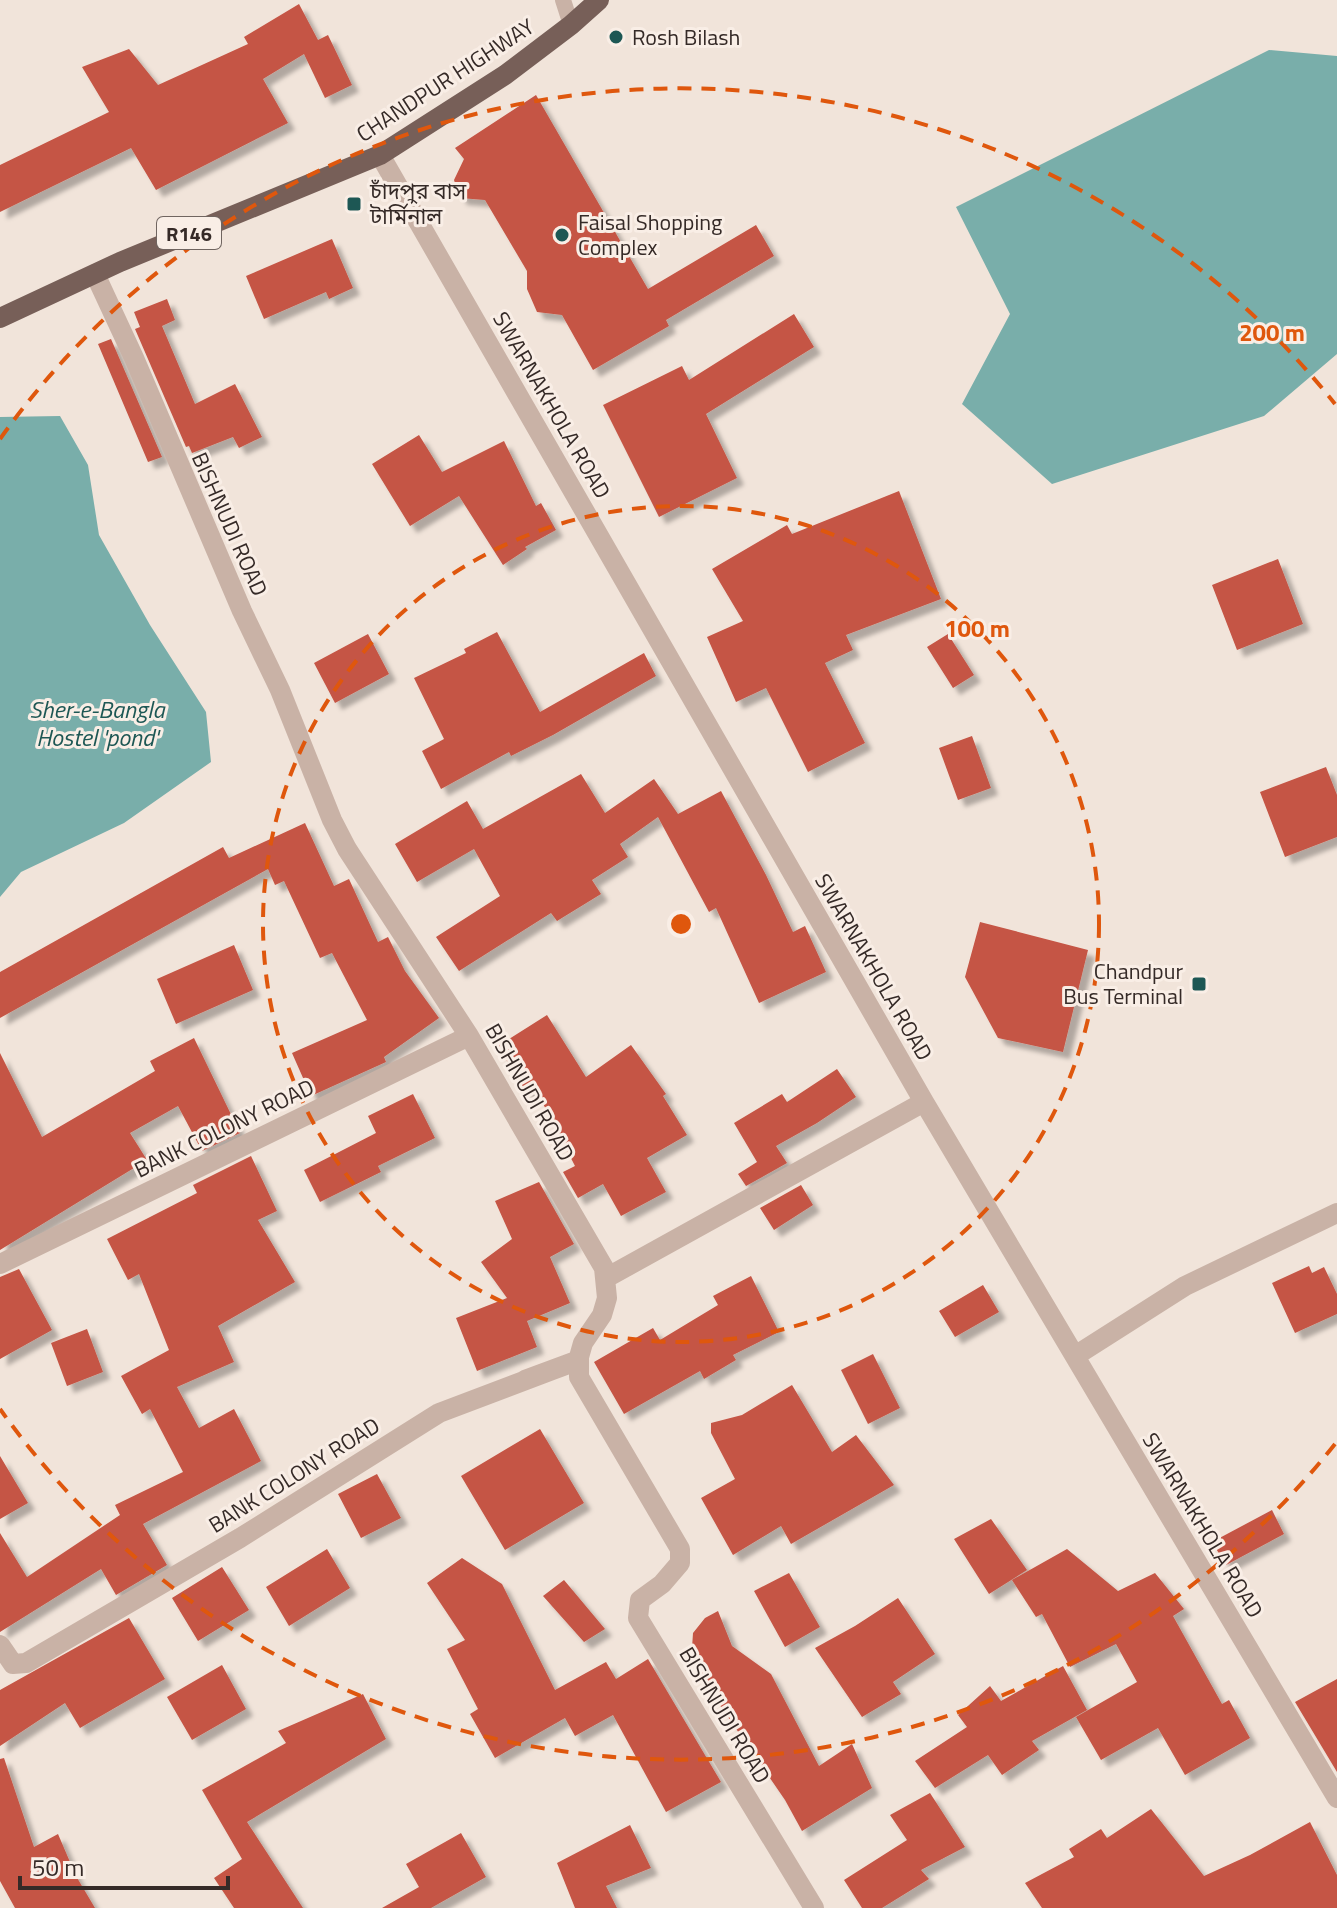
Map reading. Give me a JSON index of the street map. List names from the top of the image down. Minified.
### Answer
{"streets":{"main road":["CHANDPUR HIGHWAY","R146"],"street":["SWARNAKHOLA ROAD","BISHNUDI ROAD","BANK COLONY ROAD"]},"crossings":[["CHANDPUR HIGHWAY","SWARNAKHOLA ROAD"],["CHANDPUR HIGHWAY","BISHNUDI ROAD"],["BISHNUDI ROAD","BANK COLONY ROAD"]],"water":["Sher-e-Bangla Hostel 'pond'"],"places":{"other":["Rosh Bilash","Faisal Shopping Complex"],"transit":["চাঁদপুর বাস টার্মিনাল","Chandpur Bus Terminal"]},"scale_bar":"50 m","rings":["200 m","100 m"]}
